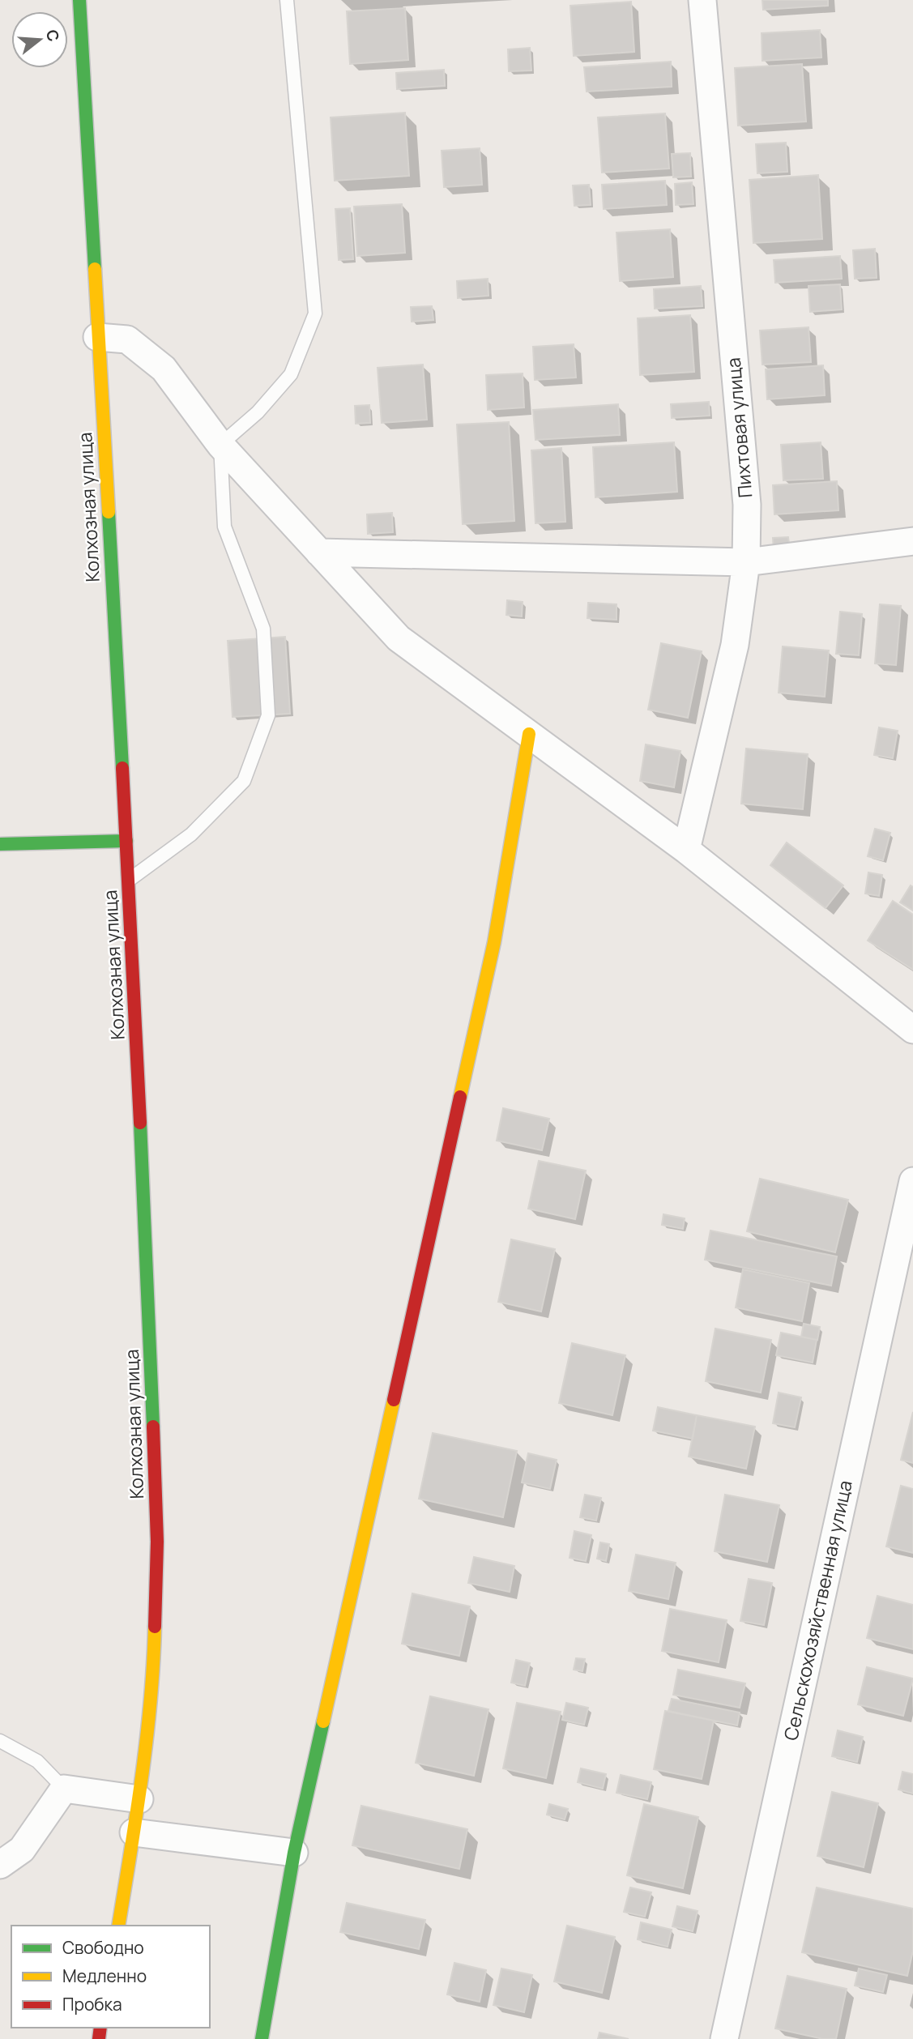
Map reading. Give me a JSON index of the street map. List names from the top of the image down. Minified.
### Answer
{"streets":{"main road":["Колхозная улица"],"street":["Пихтовая улица","Сельскохозяйственная улица"]},"legend":["Свободно","Медленно","Пробка"],"north":"right"}
